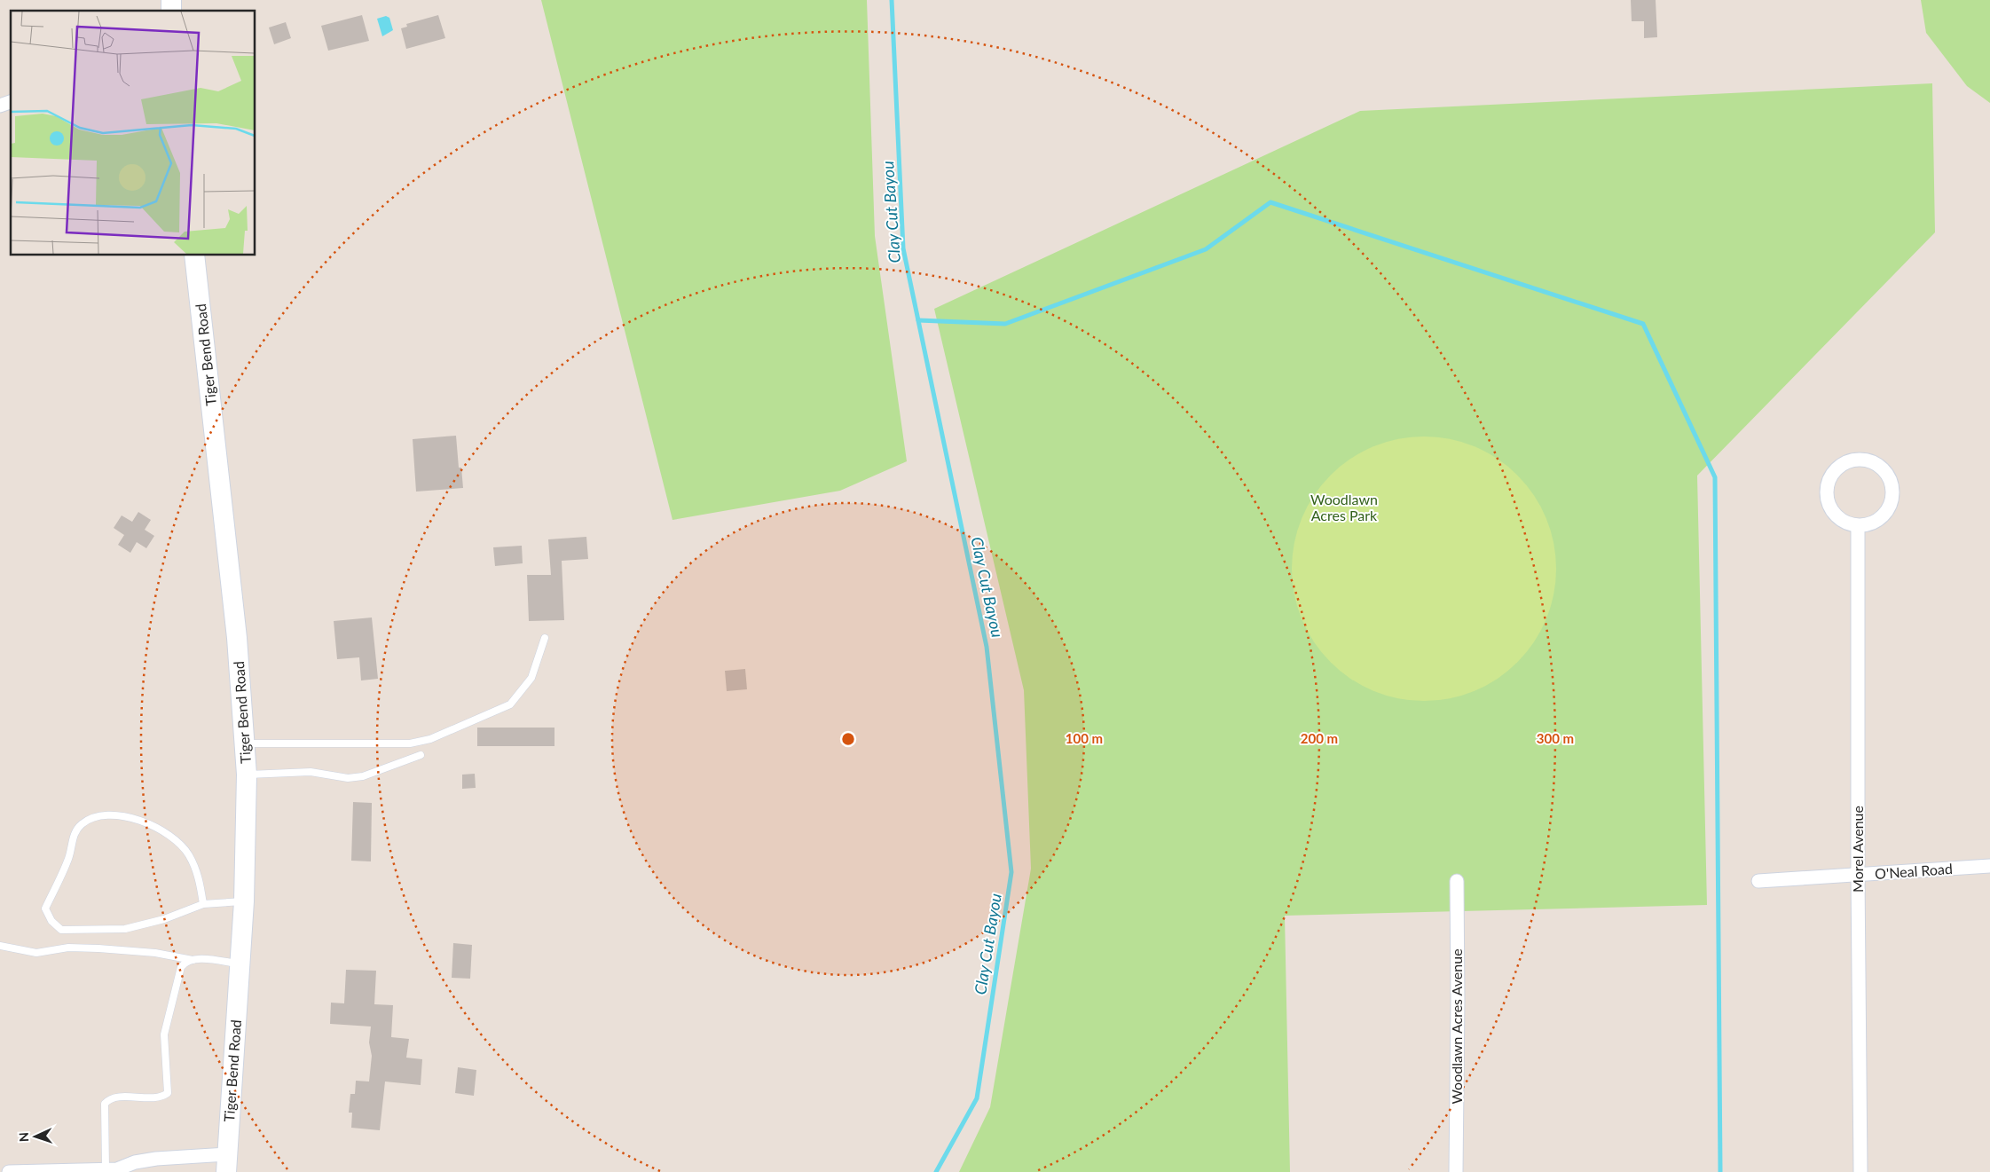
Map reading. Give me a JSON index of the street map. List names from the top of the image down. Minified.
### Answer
{"streets":{"main road":["Tiger Bend Road"],"street":["Morel Avenue","O'Neal Road","Woodlawn Acres Avenue"]},"crossings":[["Morel Avenue","O'Neal Road"]],"water":["Clay Cut Bayou"],"parks":["Woodlawn Acres Park"],"north":"left","rings":["100 m","200 m","300 m"]}
